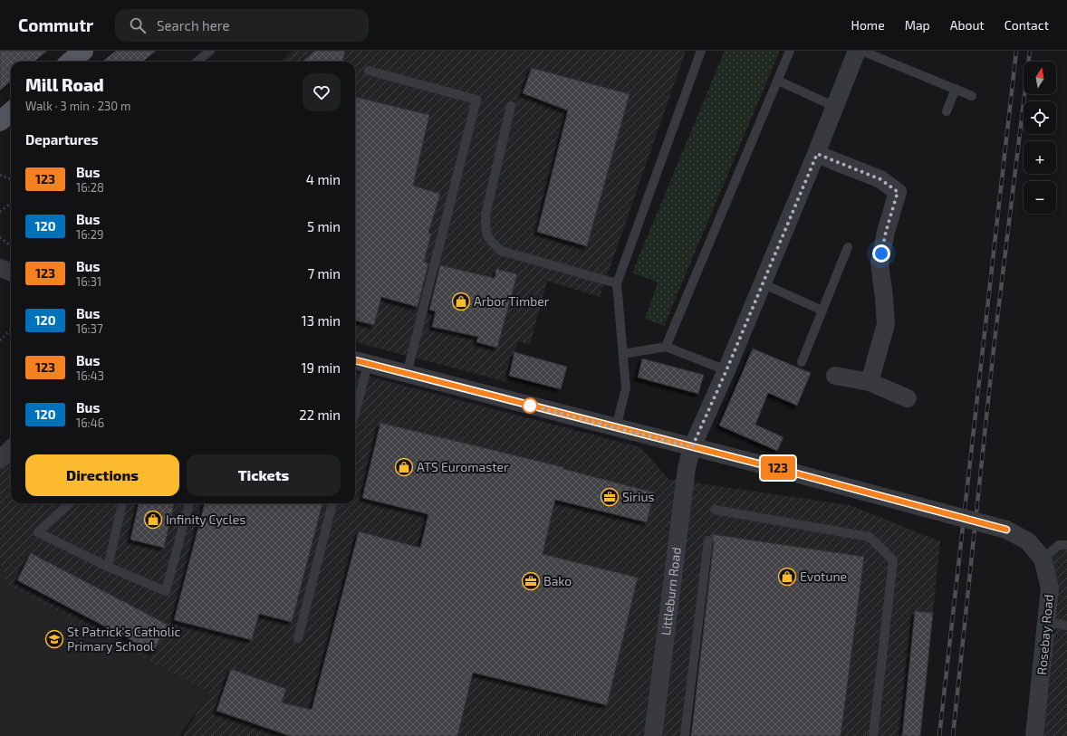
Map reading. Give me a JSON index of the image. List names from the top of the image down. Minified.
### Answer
{"streets":{"street":["Littleburn Road","Rosebay Road"]},"crossings":[["Littleburn Road","Rosebay Road"]],"places":{"shop":["Arbor Timber","ATS Euromaster","Infinity Cycles","Evotune"],"office":["Sirius","Bako"],"school or university":["St Patrick's Catholic Primary School"]},"lines":["bus line 123"],"north":"top","page":{"header":"Commutr","search":"Search here","nav":["Home","Map","About","Contact"],"on_map":"123","map_buttons":["+","−"],"heading":[["Mill Road","Walk · 3 min · 230 m"],"Departures"],"list":[{"mark":"123","name":"Bus","note":"16:28","value":"4 min"},{"mark":"120","name":"Bus","note":"16:29","value":"5 min"},{"mark":"123","name":"Bus","note":"16:31","value":"7 min"},{"mark":"120","name":"Bus","note":"16:37","value":"13 min"},{"mark":"123","name":"Bus","note":"16:43","value":"19 min"},{"mark":"120","name":"Bus","note":"16:46","value":"22 min"}],"buttons":["Directions","Tickets"]}}
